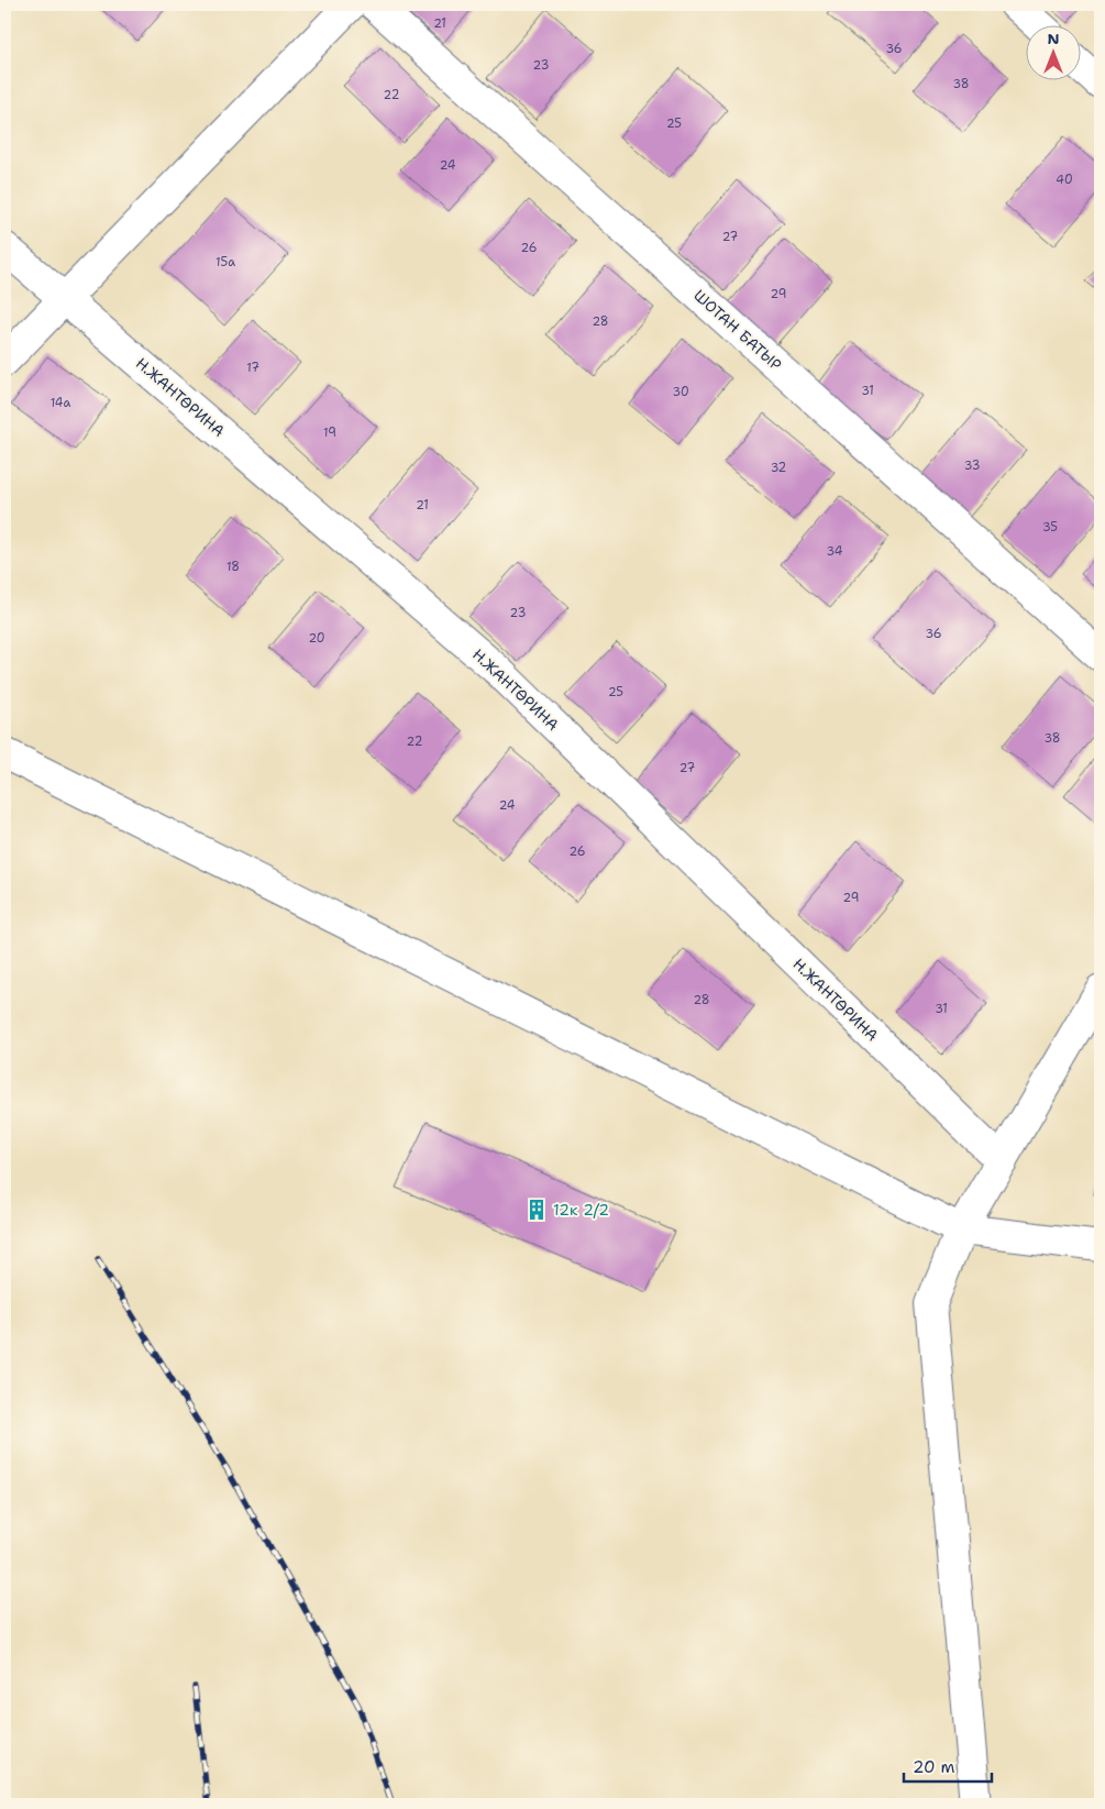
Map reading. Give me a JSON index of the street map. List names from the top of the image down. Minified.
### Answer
{"streets":{"street":["ШОТАН БАТЫР","Н.ЖАНТӨРИНА"]},"places":{"building":["12к 2/2"]},"house_numbers":["21","36","23","38","22","25","24","40","27","26","15а","29","28","17","31","30","14а","19","33","32","21","35","34","18","23","36","20","25","38","22","27","24","26","29","28","31"],"scale_bar":"20 m","north":"top"}
